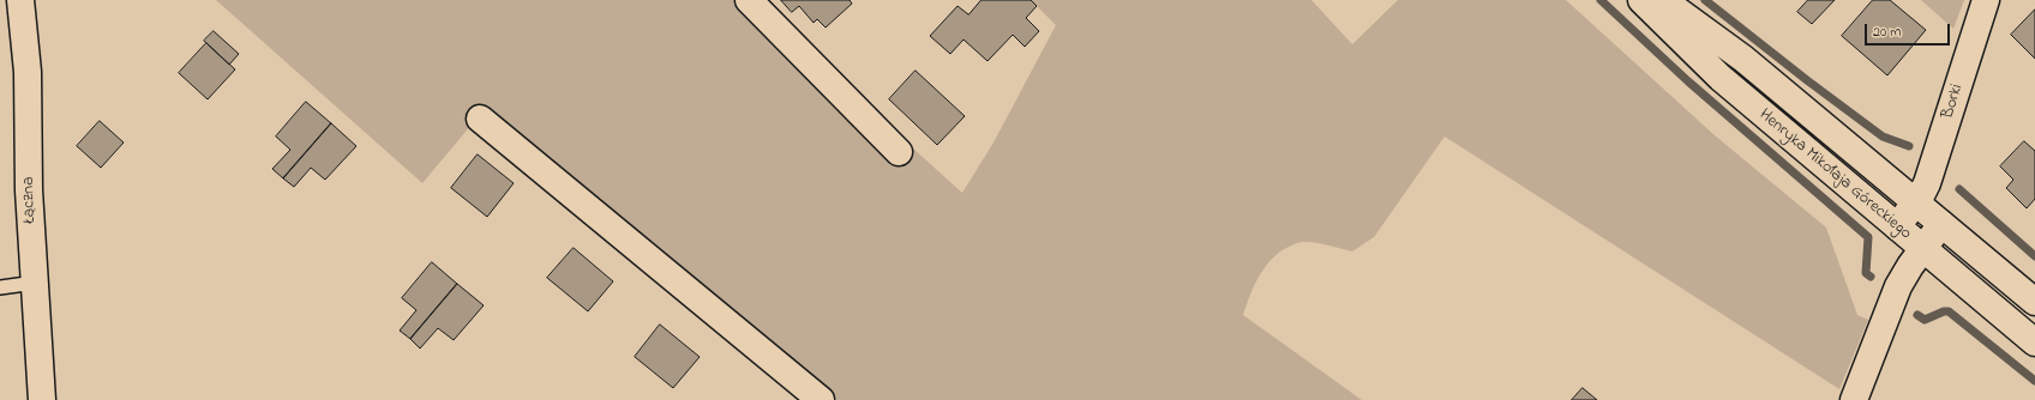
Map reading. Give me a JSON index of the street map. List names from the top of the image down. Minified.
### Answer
{"streets":{"street":["Borki","Henryka Mikołaja Góreckiego","Łączna"]},"crossings":[["Borki","Henryka Mikołaja Góreckiego"]],"scale_bar":"20 m"}
